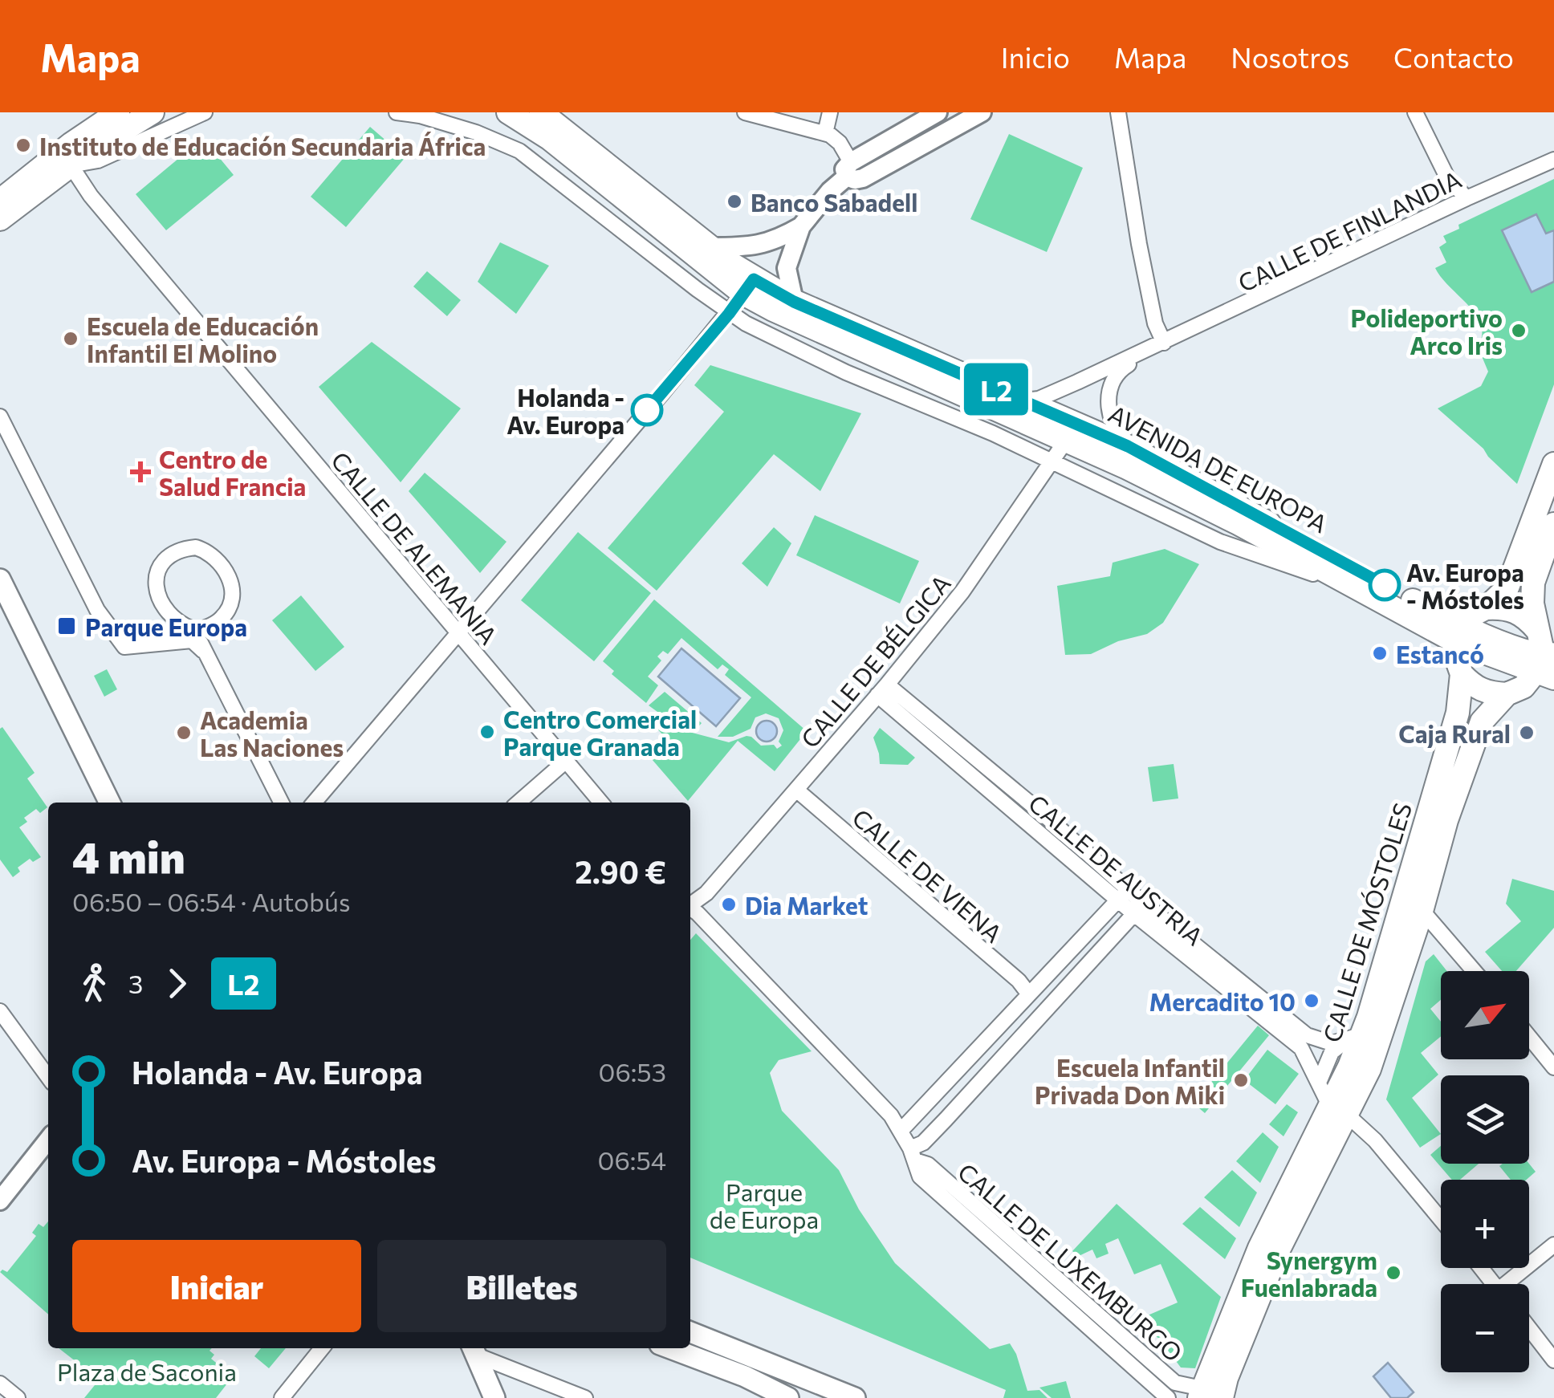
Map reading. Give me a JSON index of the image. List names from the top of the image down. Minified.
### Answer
{"streets":{"main road":["AVENIDA DE EUROPA","CALLE DE MÓSTOLES"],"street":["CALLE DE FINLANDIA","CALLE DE ALEMANIA","CALLE DE BÉLGICA","CALLE DE AUSTRIA","CALLE DE VIENA","CALLE DE LUXEMBURGO"]},"crossings":[["CALLE DE FINLANDIA","AVENIDA DE EUROPA"],["AVENIDA DE EUROPA","CALLE DE BÉLGICA"],["AVENIDA DE EUROPA","CALLE DE MÓSTOLES"],["CALLE DE BÉLGICA","CALLE DE AUSTRIA"],["CALLE DE BÉLGICA","CALLE DE VIENA"],["CALLE DE AUSTRIA","CALLE DE MÓSTOLES"],["CALLE DE MÓSTOLES","CALLE DE LUXEMBURGO"]],"parks":["Parque de Europa","Plaza de Saconia"],"places":{"other":["Instituto de Educación Secundaria África","Banco Sabadell","Polideportivo Arco Iris","Escuela de Educación Infantil El Molino","Holanda - Av. Europa","Av. Europa - Móstoles","Estancó","Centro Comercial Parque Granada","Academia Las Naciones","Caja Rural","Dia Market","Mercadito 10","Escuela Infantil Privada Don Miki","Synergym Fuenlabrada"],"health":["Centro de Salud Francia"],"transit":["Parque Europa"]},"lines":["bus line L2"],"north":"top right","page":{"header":"Mapa","nav":["Inicio","Mapa","Nosotros","Contacto"],"on_map":"L2","heading":["4 min","06:50 – 06:54 · Autobús","2.90 €"],"legs":["3","L2"],"map_buttons":["+","−"],"list":[{"name":"Holanda - Av. Europa","value":"06:53"},{"name":"Av. Europa - Móstoles","value":"06:54"}],"buttons":["Iniciar","Billetes"]}}
